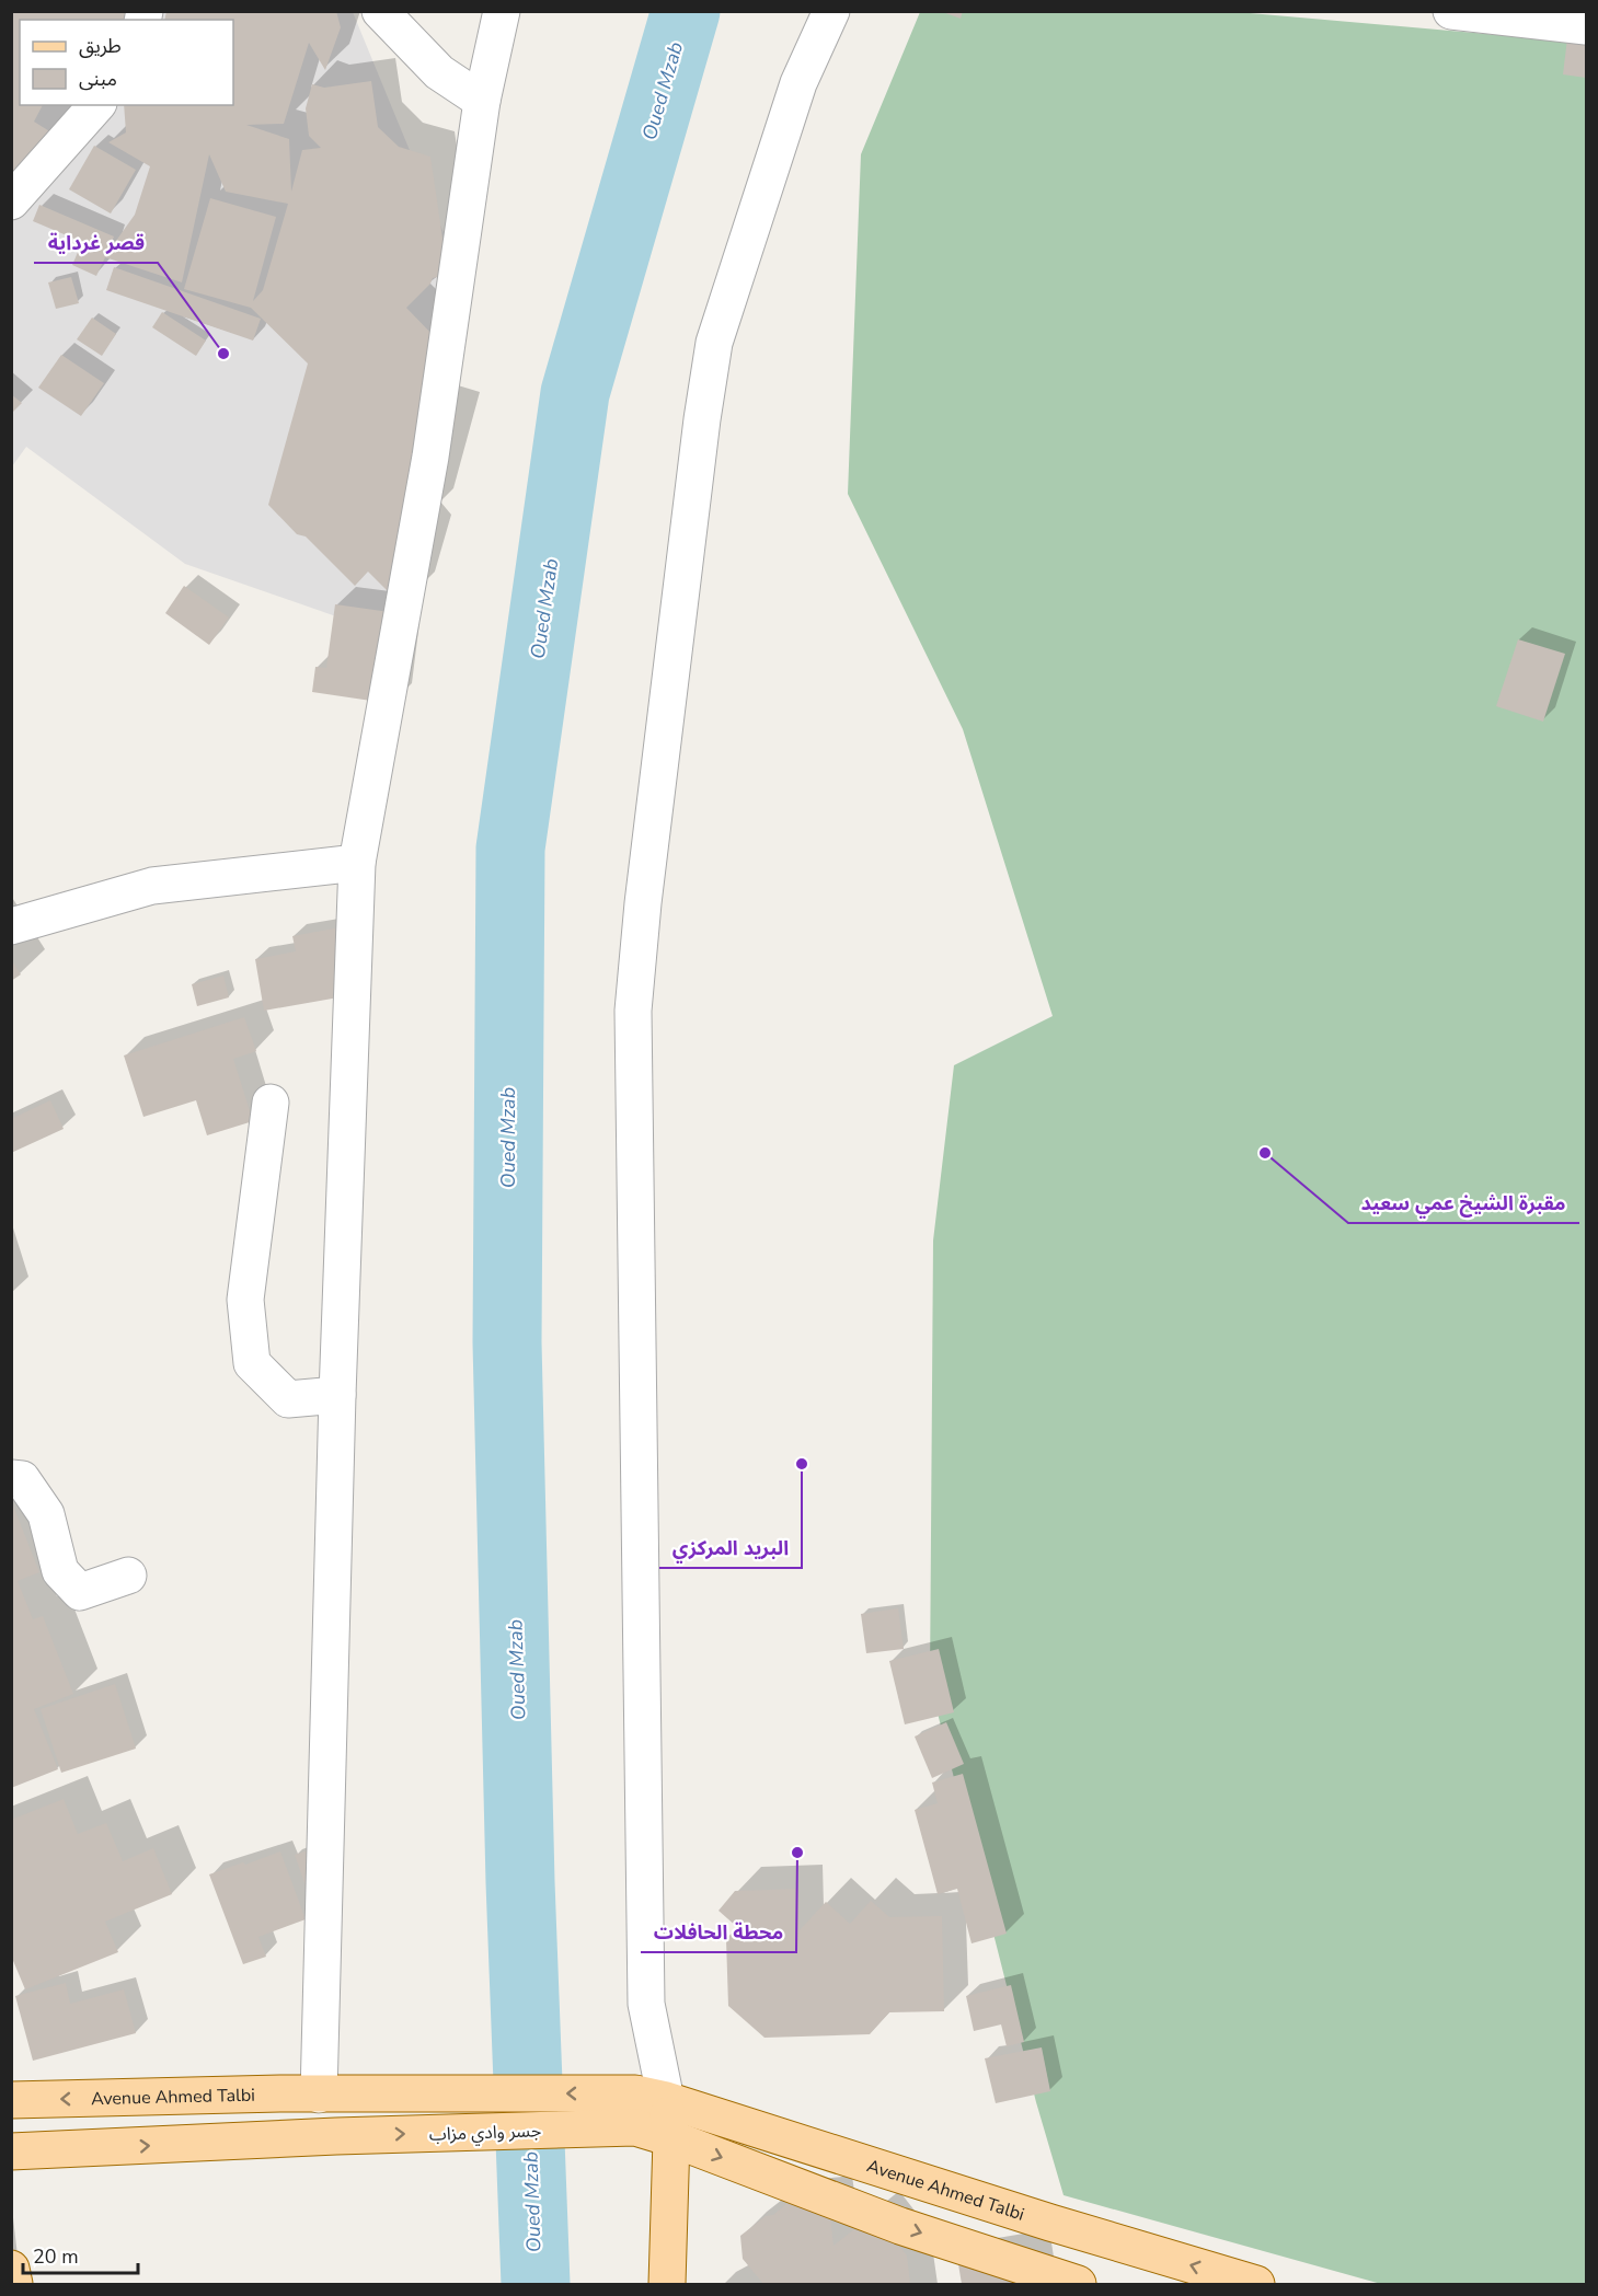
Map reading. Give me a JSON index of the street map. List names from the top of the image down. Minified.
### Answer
{"streets":{"main road":["Avenue Ahmed Talbi","جسر وادي مزاب"]},"crossings":[["Avenue Ahmed Talbi","جسر وادي مزاب"]],"water":["Oued Mzab"],"places":["قصر غرداية","مقبرة الشيخ عمي سعيد","البريد المركزي","محطة الحافلات"],"legend":["طريق","مبنى"],"scale_bar":"20 m"}
